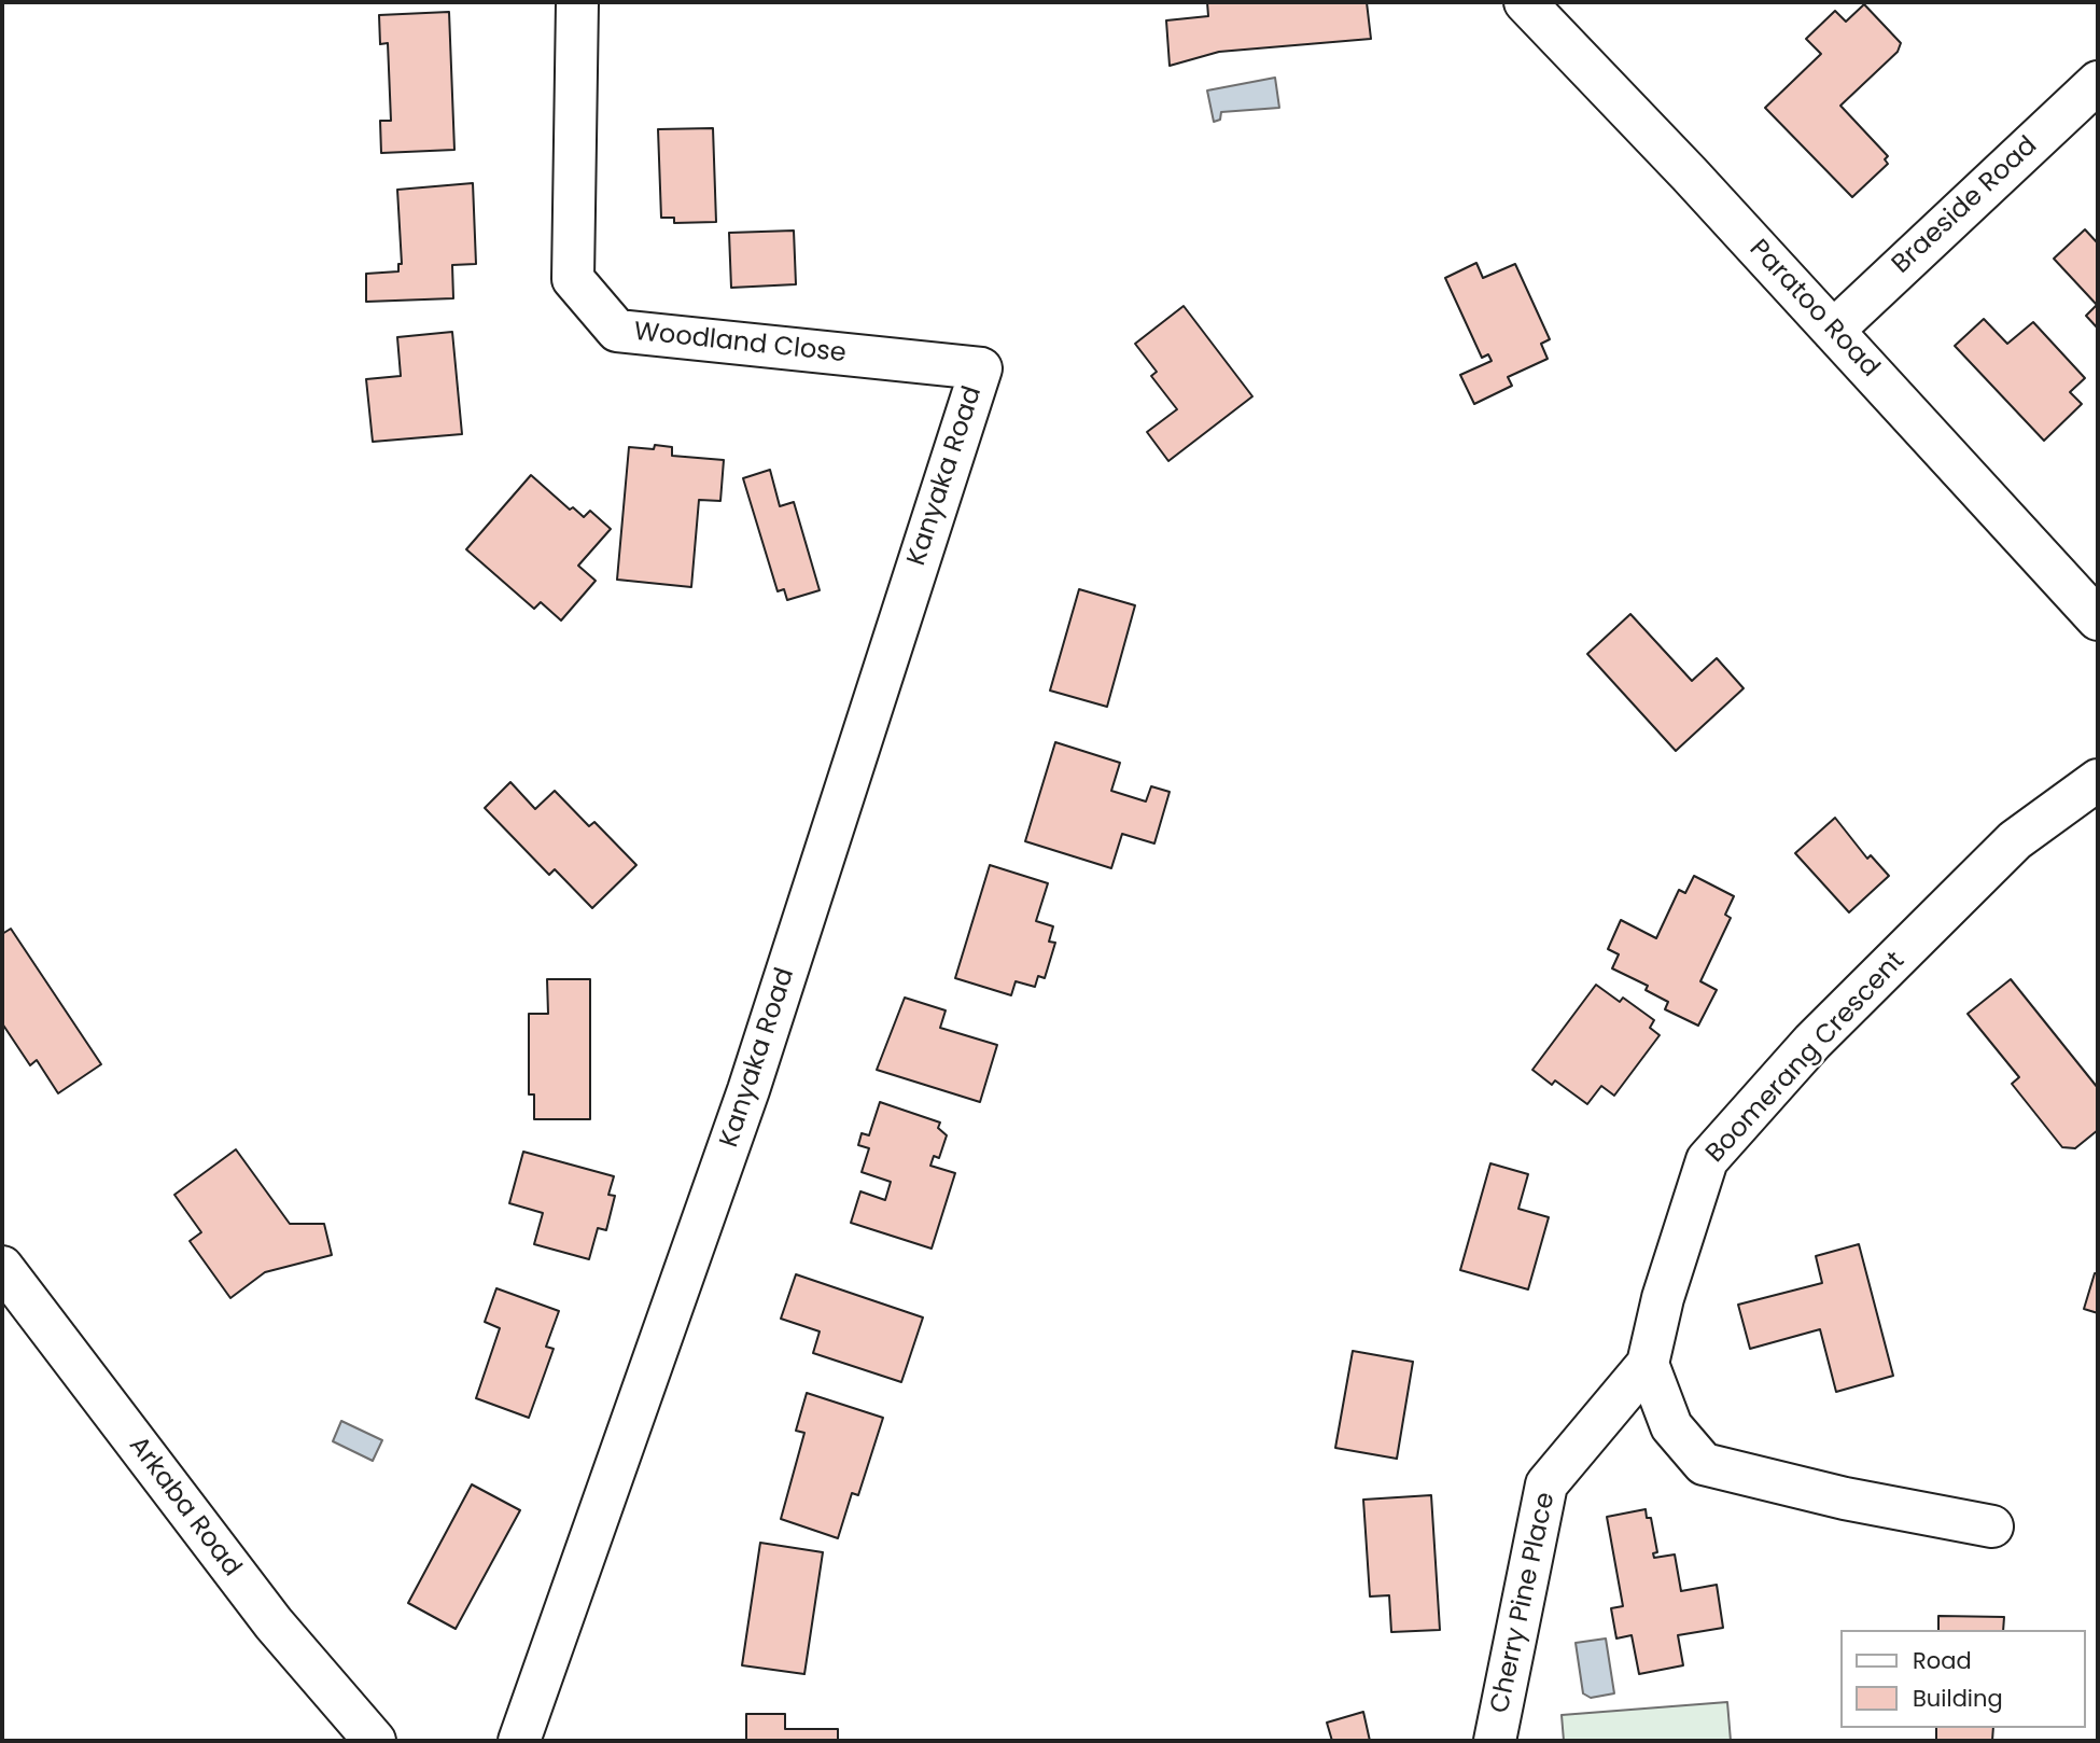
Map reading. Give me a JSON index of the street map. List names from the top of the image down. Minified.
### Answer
{"streets":{"street":["Braeside Road","Paratoo Road","Woodland Close","Kanyaka Road","Boomerang Crescent","Arkaba Road","Cherry Pine Place"]},"crossings":[["Braeside Road","Paratoo Road"],["Woodland Close","Kanyaka Road"],["Boomerang Crescent","Cherry Pine Place"]],"legend":["Road","Building"]}
